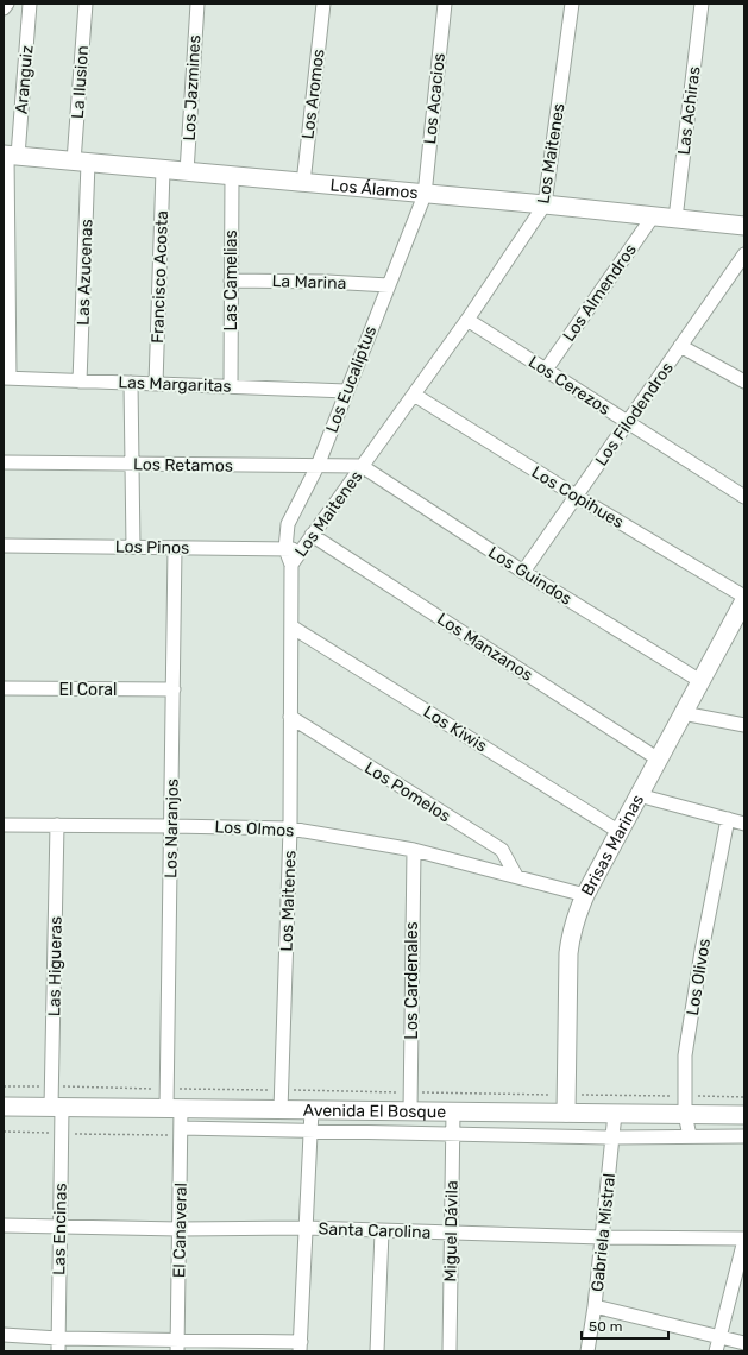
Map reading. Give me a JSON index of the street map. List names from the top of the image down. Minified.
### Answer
{"streets":{"street":["Aranguiz","La Ilusion","Los Jazmines","Los Aromos","Los Acacios","Las Achiras","Los Maitenes","Los Álamos","Las Azucenas","Francisco Acosta","Las Camelias","La Marina","Los Almendros","Los Eucaliptus","Las Margaritas","Los Cerezos","Los Filodendros","Los Retamos","Los Copihues","Los Pinos","Los Guindos","Los Manzanos","El Coral","Los Kiwis","Los Pomelos","Los Naranjos","Los Olmos","Brisas Marinas","Las Higueras","Los Olivos","Los Cardenales","Avenida El Bosque","Las Encinas","El Canaveral","Santa Carolina","Miguel Dávila","Gabriela Mistral"]},"crossings":[["Aranguiz","Los Álamos"],["Aranguiz","Las Margaritas"],["La Ilusion","Los Álamos"],["La Ilusion","Las Azucenas"],["Los Jazmines","Los Álamos"],["Los Aromos","Los Álamos"],["Los Acacios","Los Álamos"],["Los Acacios","Los Eucaliptus"],["Las Achiras","Los Álamos"],["Los Maitenes","Los Álamos"],["Los Maitenes","Los Eucaliptus"],["Los Maitenes","Los Cerezos"],["Los Maitenes","Los Retamos"],["Los Maitenes","Los Copihues"],["Los Maitenes","Los Pinos"],["Los Maitenes","Los Guindos"],["Los Maitenes","Los Manzanos"],["Los Maitenes","Los Kiwis"],["Los Maitenes","Los Pomelos"],["Los Maitenes","Los Olmos"],["Los Maitenes","Avenida El Bosque"],["Los Álamos","Las Azucenas"],["Los Álamos","Francisco Acosta"],["Los Álamos","Las Camelias"],["Los Álamos","Los Almendros"],["Los Álamos","Los Eucaliptus"],["Las Azucenas","Las Margaritas"],["Francisco Acosta","Las Margaritas"],["Las Camelias","La Marina"],["Las Camelias","Las Margaritas"],["La Marina","Los Eucaliptus"],["Los Almendros","Los Cerezos"],["Los Eucaliptus","Las Margaritas"],["Los Eucaliptus","Los Retamos"],["Los Eucaliptus","Los Pinos"],["Los Cerezos","Los Filodendros"],["Los Filodendros","Los Copihues"],["Los Filodendros","Los Guindos"],["Los Retamos","Los Guindos"],["Los Copihues","Brisas Marinas"],["Los Pinos","Los Naranjos"],["Los Guindos","Brisas Marinas"],["Los Manzanos","Brisas Marinas"],["El Coral","Los Naranjos"],["Los Kiwis","Brisas Marinas"],["Los Pomelos","Los Olmos"],["Los Naranjos","Los Olmos"],["Los Naranjos","Avenida El Bosque"],["Los Naranjos","El Canaveral"],["Los Olmos","Brisas Marinas"],["Los Olmos","Las Higueras"],["Los Olmos","Los Cardenales"],["Brisas Marinas","Avenida El Bosque"],["Las Higueras","Avenida El Bosque"],["Las Higueras","Las Encinas"],["Los Olivos","Avenida El Bosque"],["Los Cardenales","Avenida El Bosque"],["Avenida El Bosque","Las Encinas"],["Avenida El Bosque","El Canaveral"],["Avenida El Bosque","Miguel Dávila"],["Avenida El Bosque","Gabriela Mistral"],["Las Encinas","Santa Carolina"],["El Canaveral","Santa Carolina"],["Santa Carolina","Miguel Dávila"],["Santa Carolina","Gabriela Mistral"]],"scale_bar":"50 m"}
